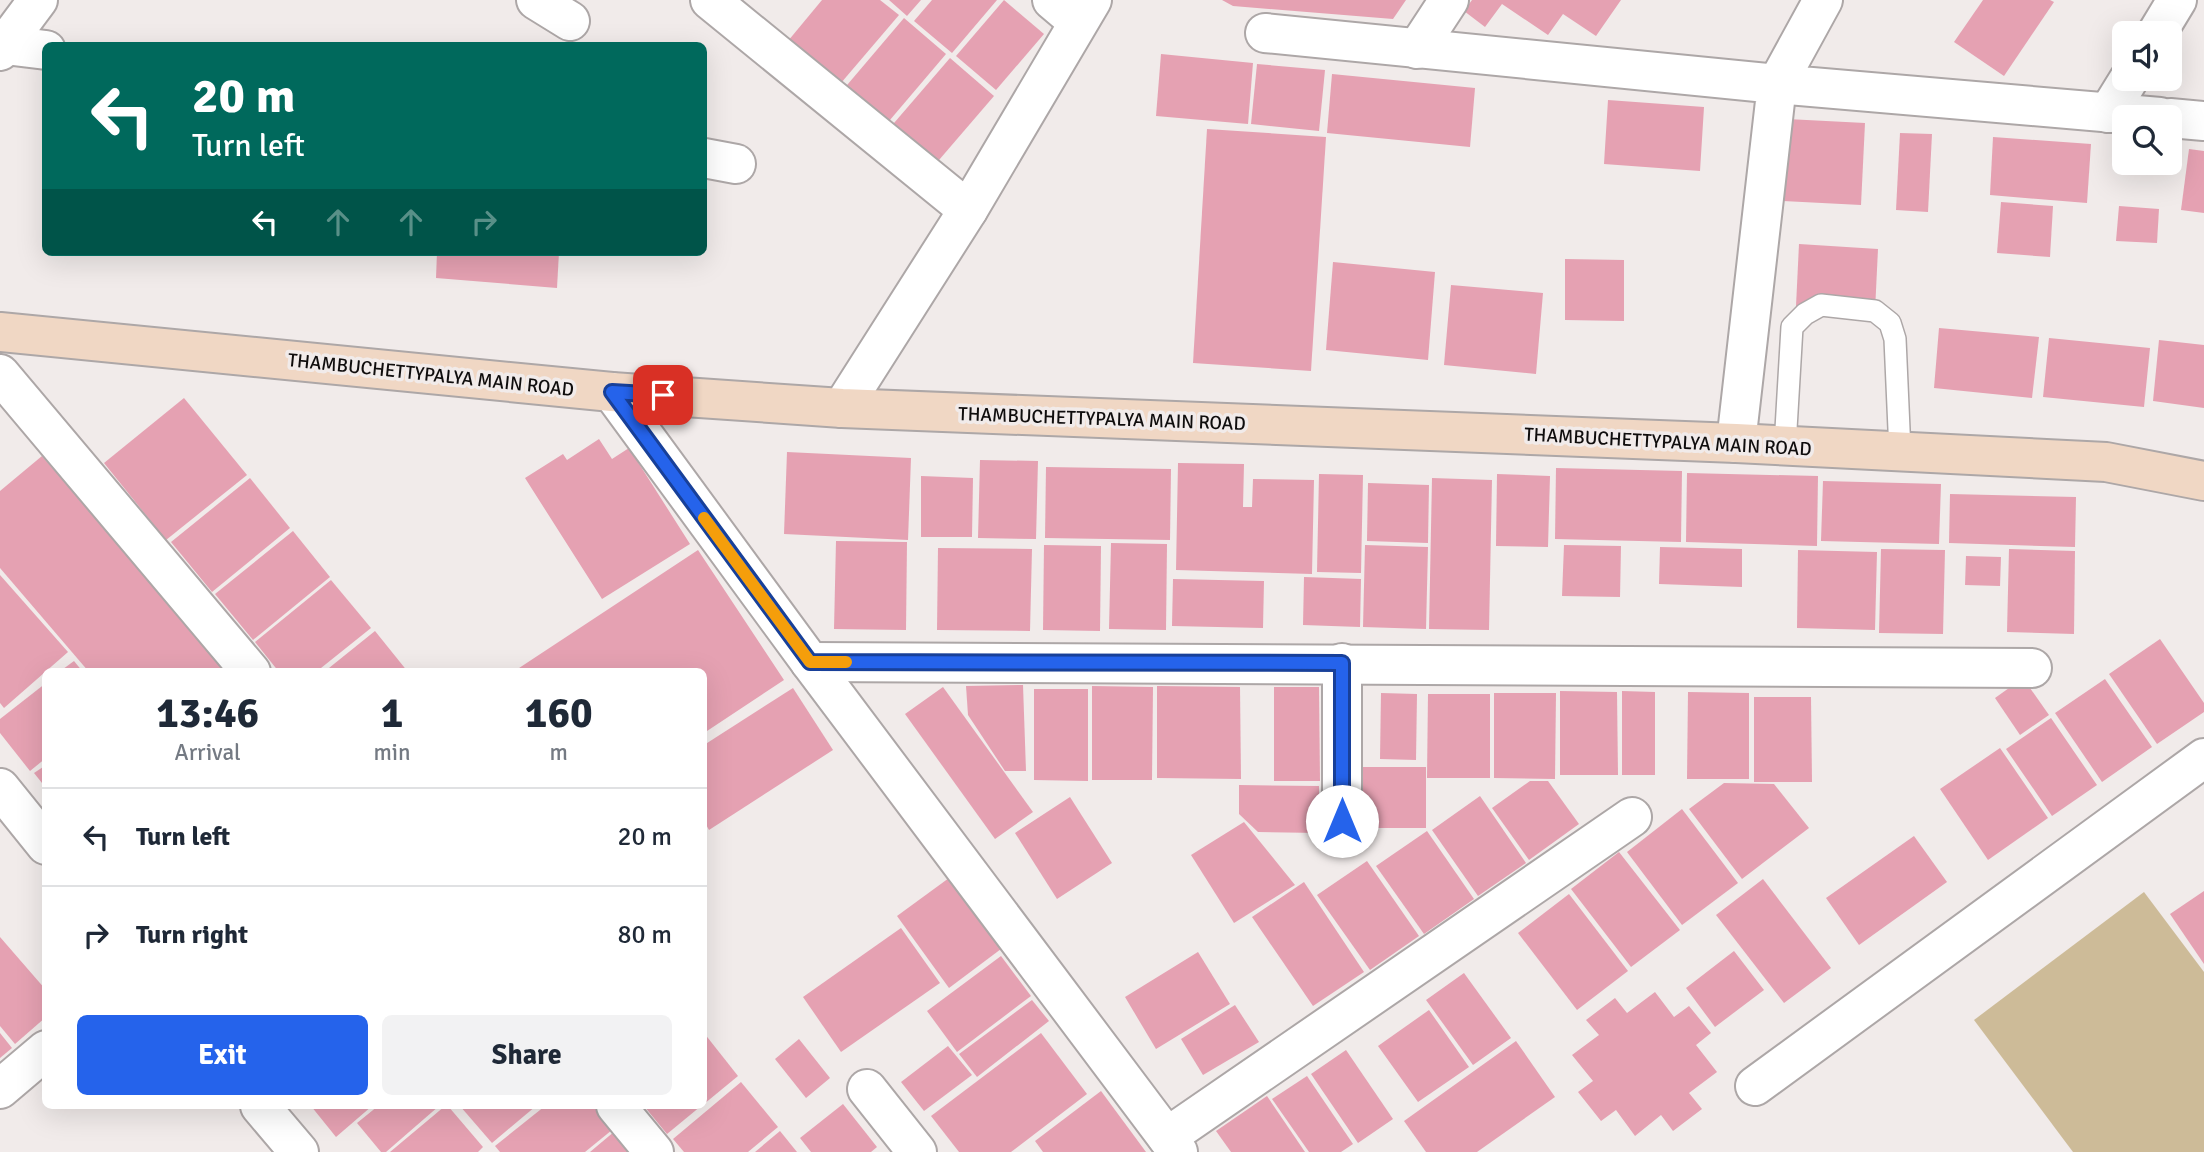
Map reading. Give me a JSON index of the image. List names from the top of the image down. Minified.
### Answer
{"streets":{"main road":["THAMBUCHETTYPALYA MAIN ROAD"]},"page":{"turn":["20 m","Turn left"],"eta":["13:46","Arrival","1","min","160","m"],"list":[{"name":"Turn left","value":"20 m"},{"name":"Turn right","value":"80 m"}],"buttons":["Exit","Share"]}}
